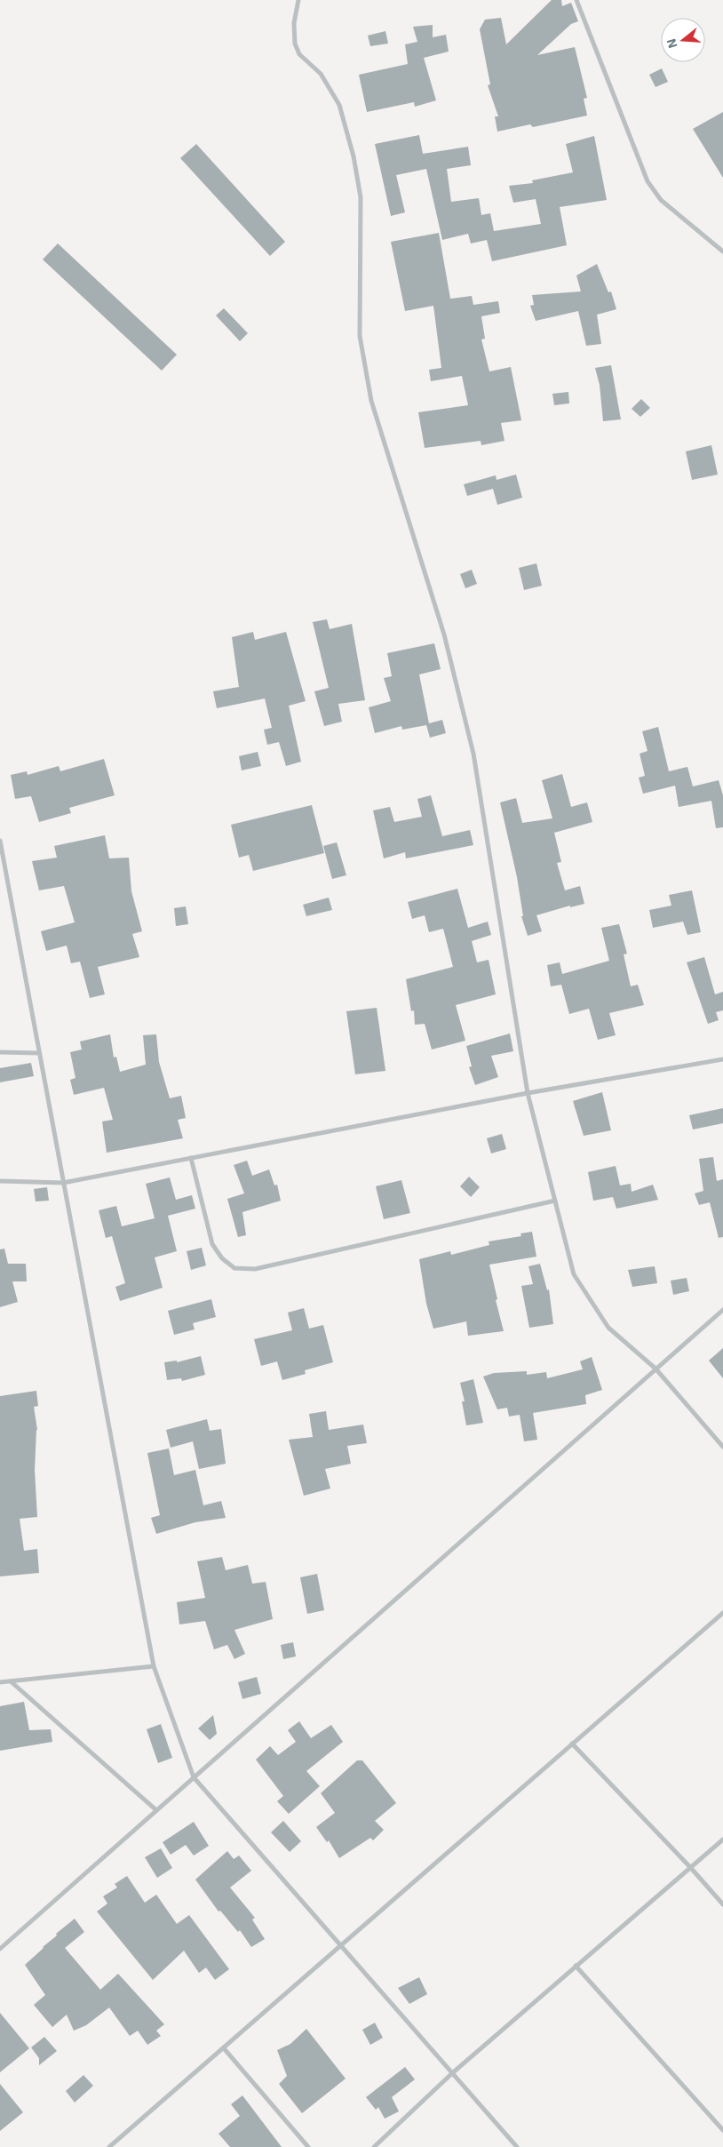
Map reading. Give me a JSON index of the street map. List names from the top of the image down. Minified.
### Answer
{"north":"left"}
